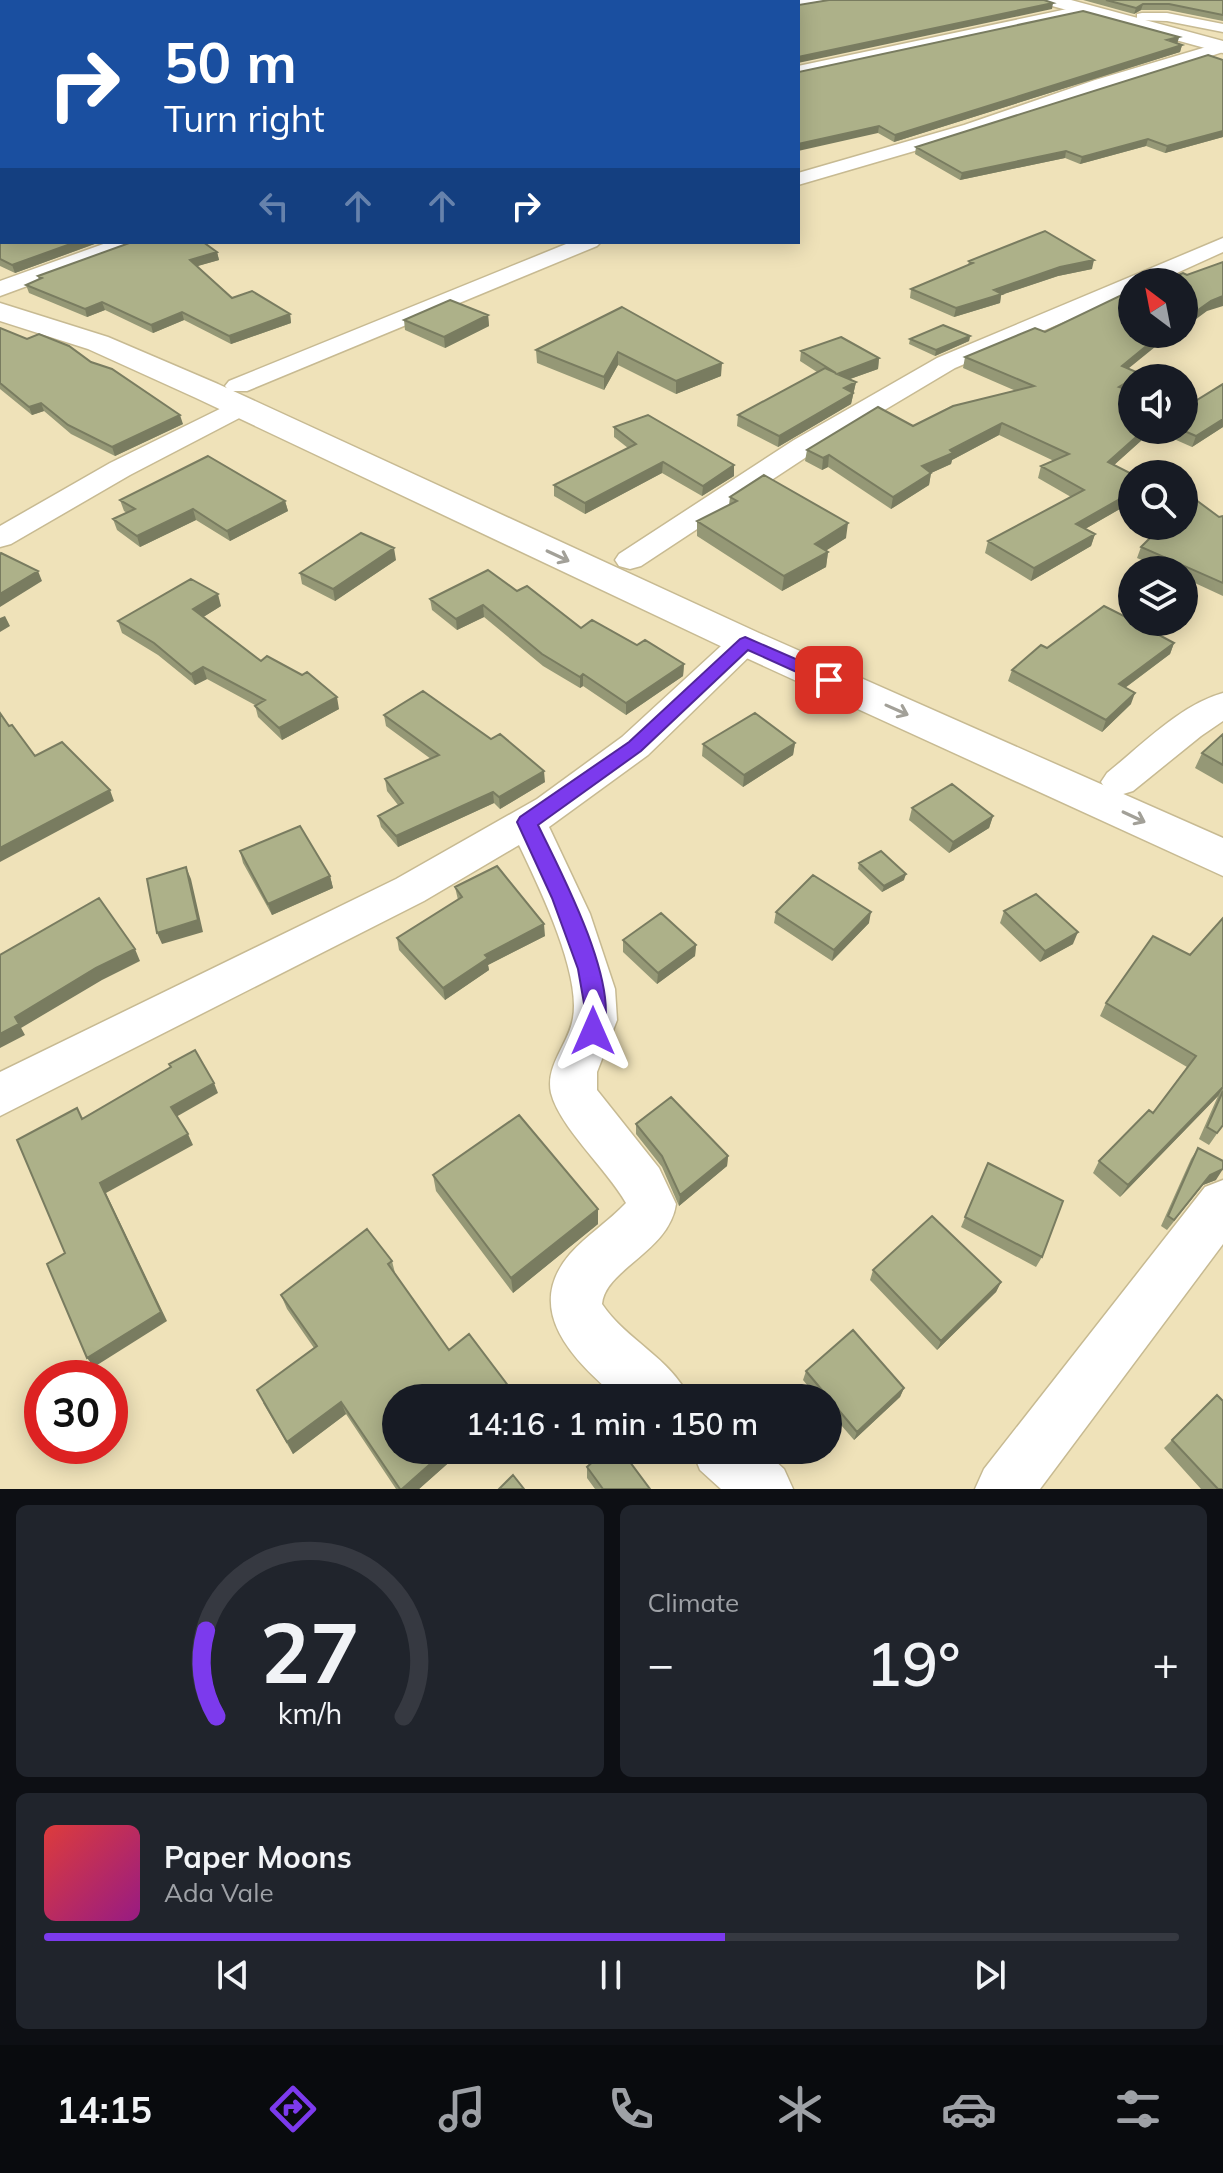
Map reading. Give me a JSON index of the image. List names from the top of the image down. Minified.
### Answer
{"north":"top left","page":{"turn":["50 m","Turn right"],"limit":"30","trip":"14:16 · 1 min · 150 m","tile":"Climate","heat":["−","19°","+"],"song":["Paper Moons","Ada Vale"],"tabs":"14:15","gauge":["27","km/h"]}}
